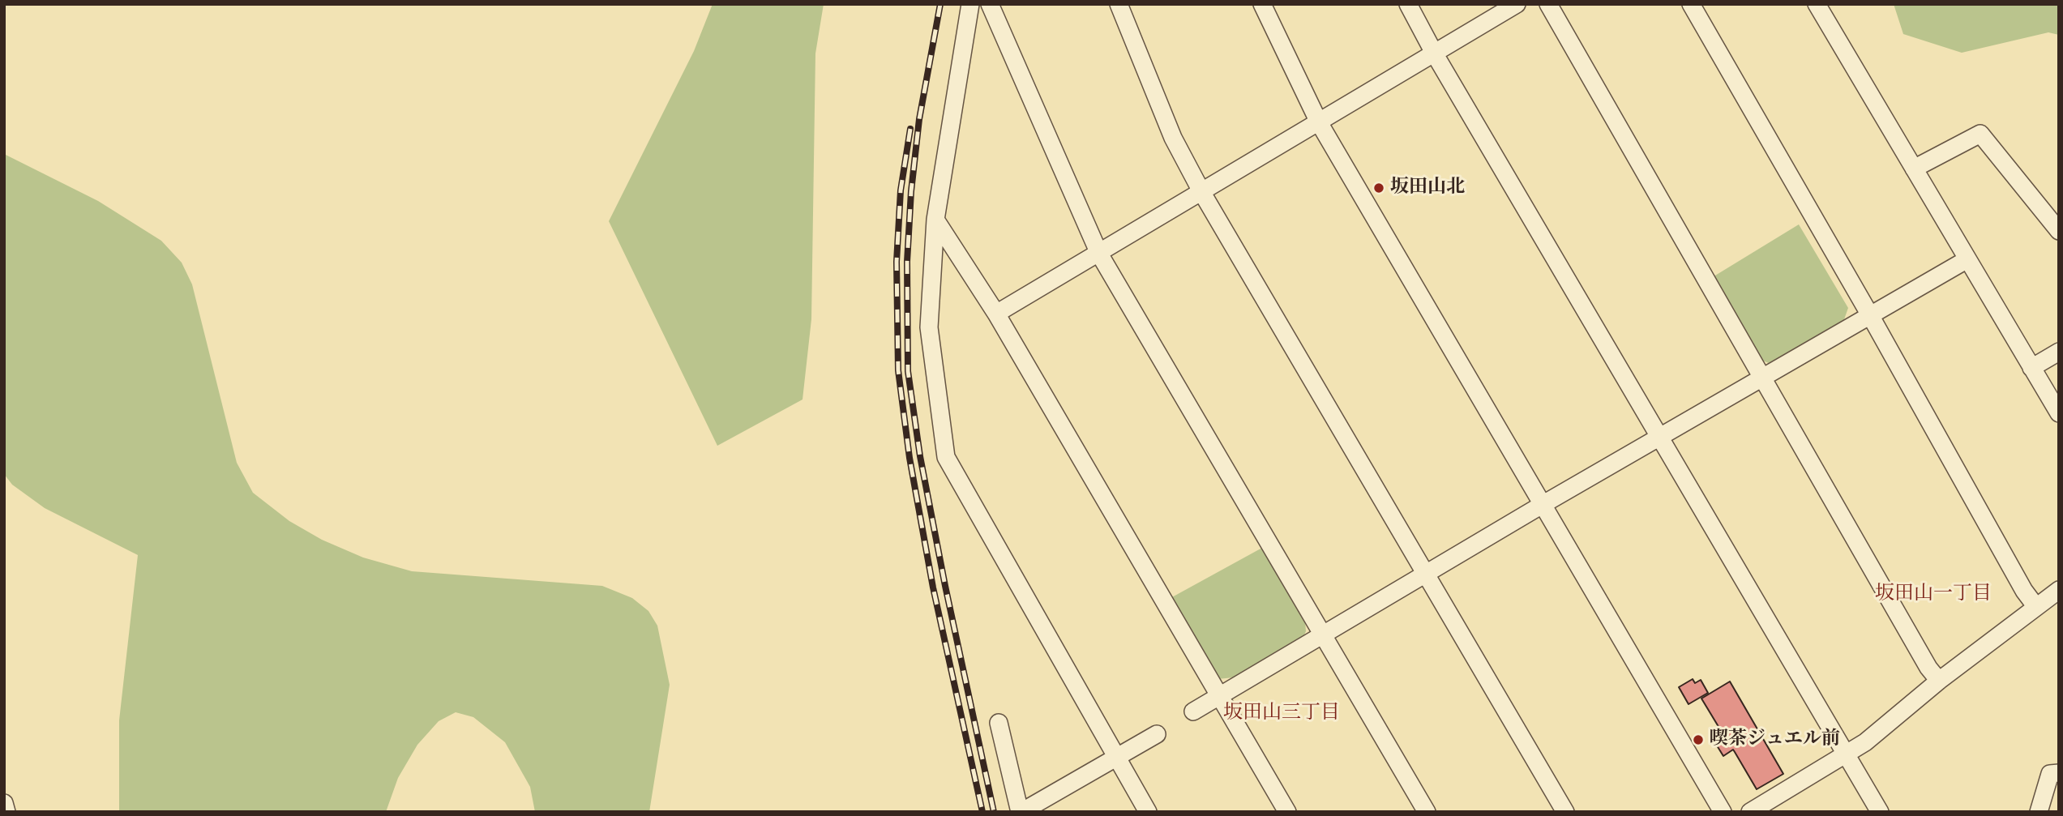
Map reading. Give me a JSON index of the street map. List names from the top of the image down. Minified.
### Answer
{"districts":["坂田山一丁目","坂田山三丁目"],"places":["坂田山北","喫茶ジュエル前"]}
